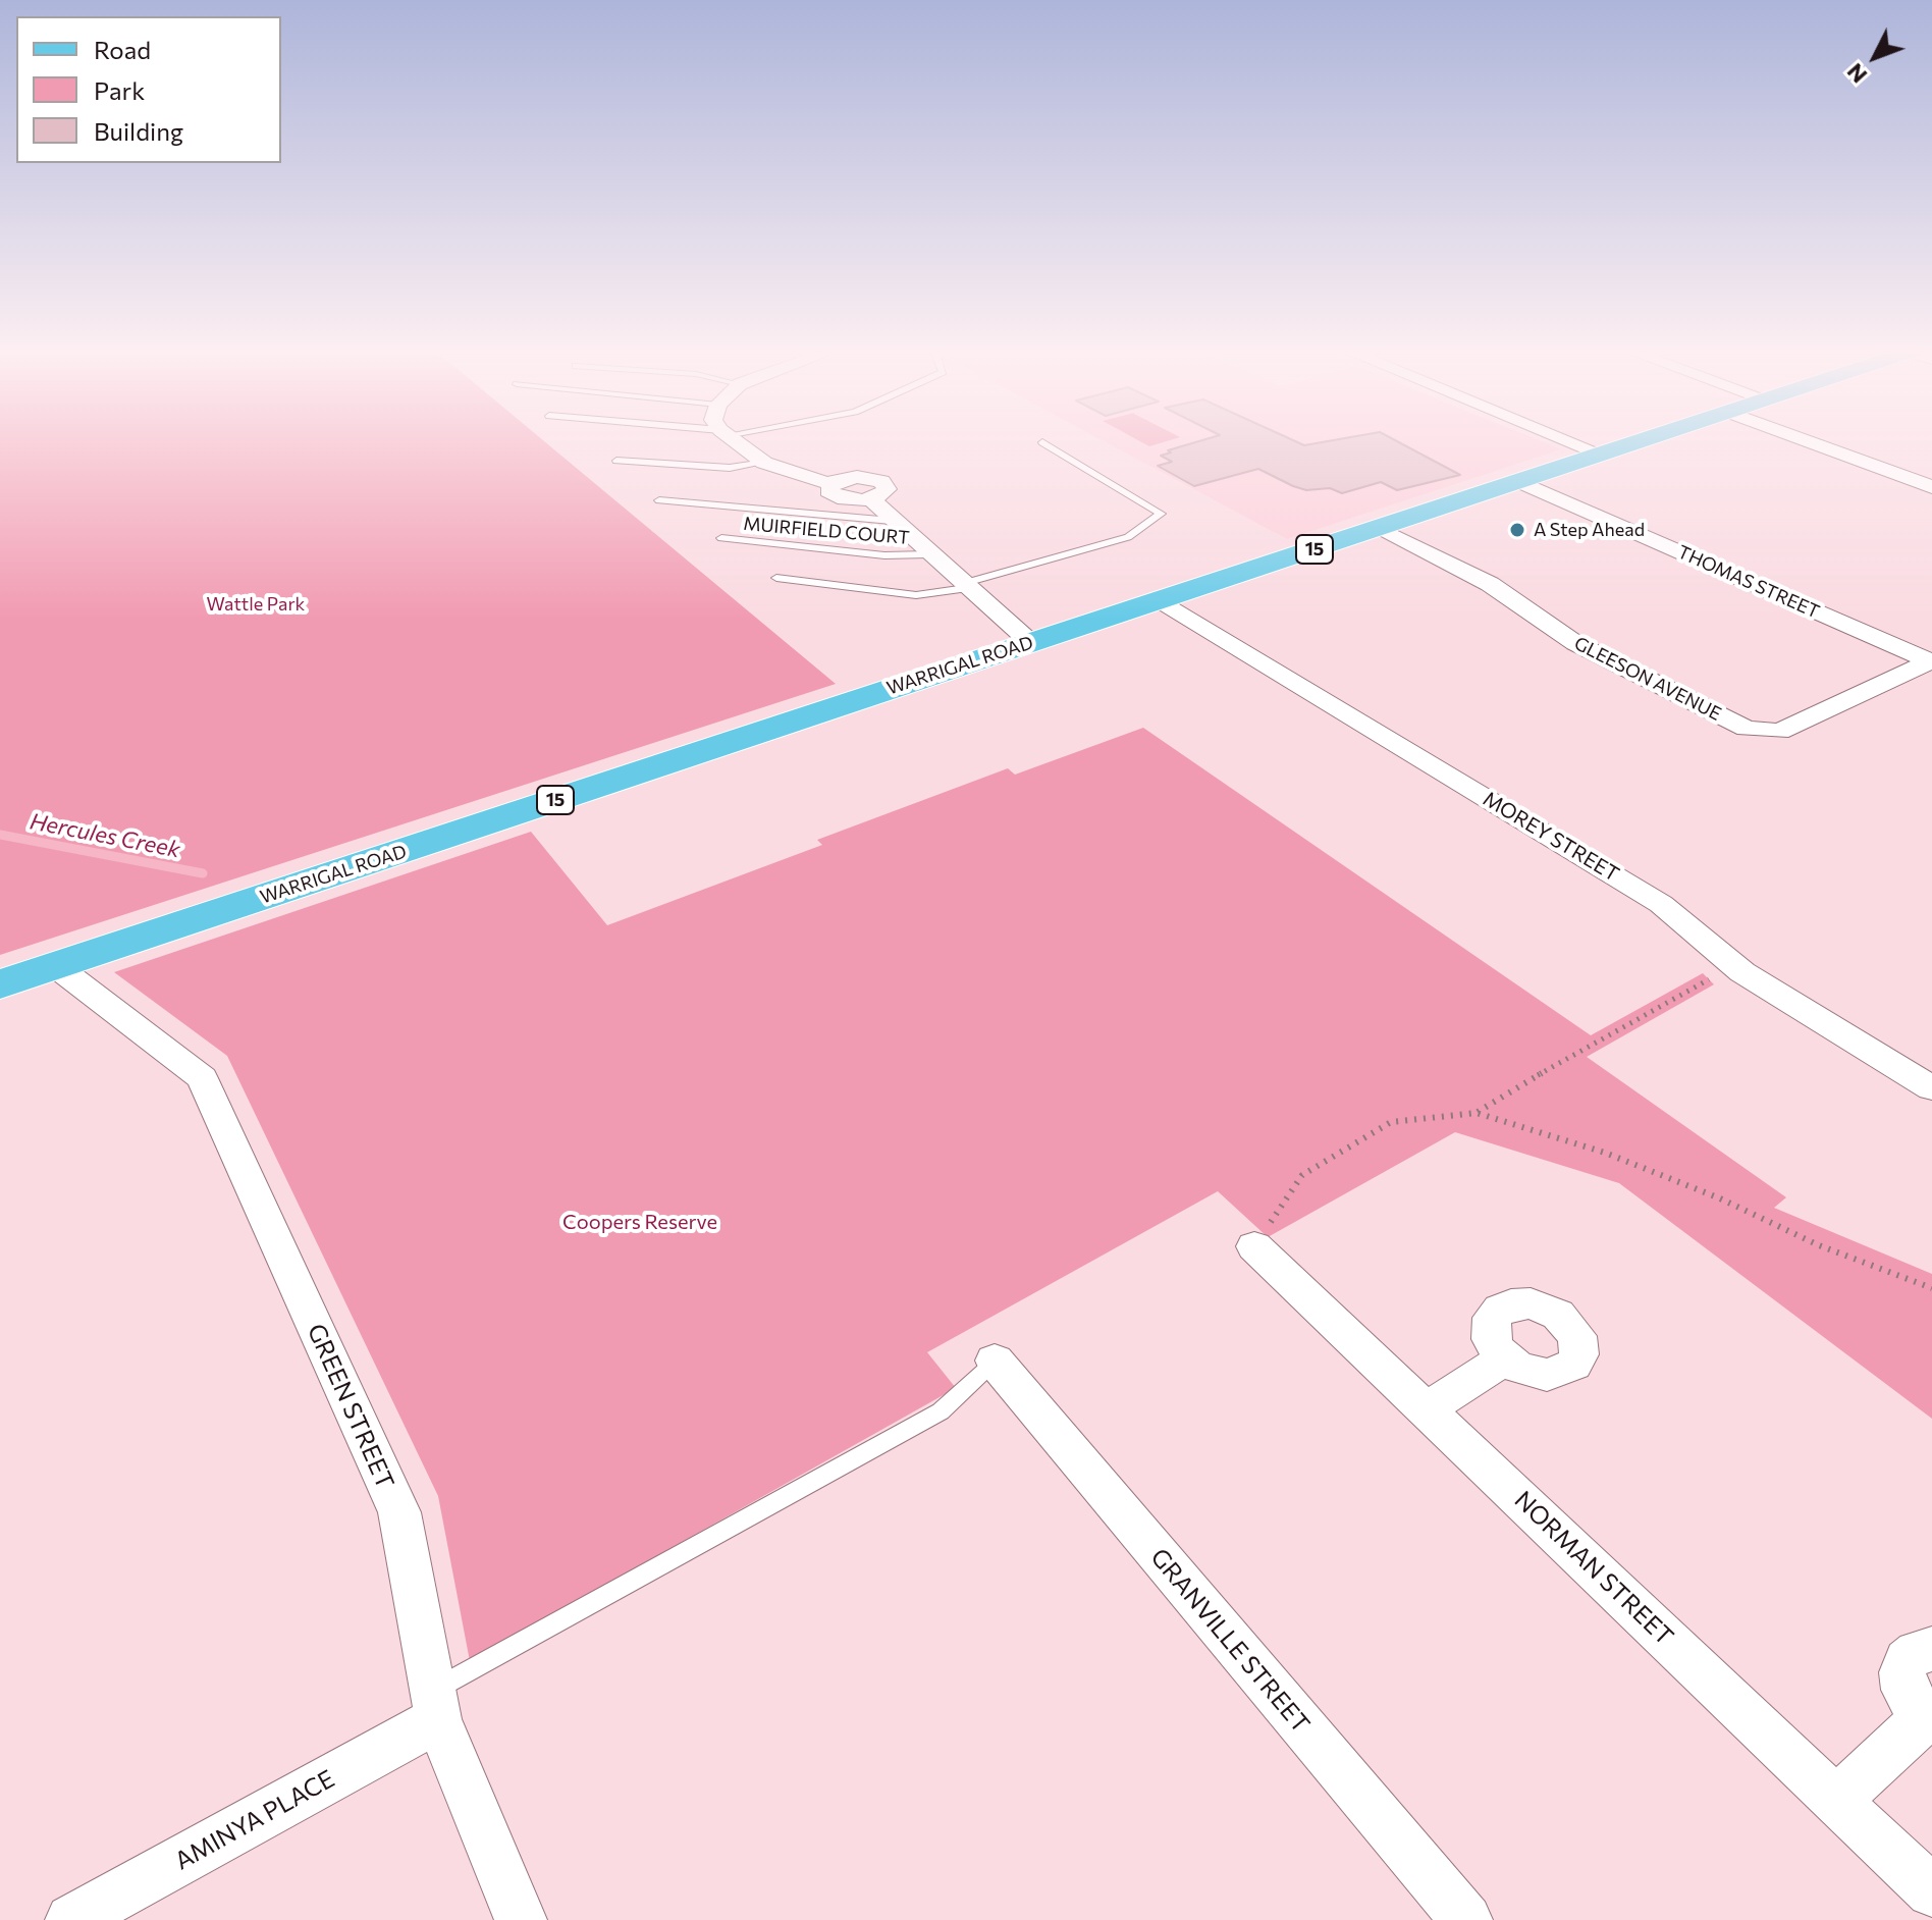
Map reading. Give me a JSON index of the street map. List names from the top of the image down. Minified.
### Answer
{"streets":{"main road":["15","WARRIGAL ROAD"],"street":["THOMAS STREET","GLEESON AVENUE","MOREY STREET","GREEN STREET","NORMAN STREET","GRANVILLE STREET","AMINYA PLACE"],"lane":["MUIRFIELD COURT"]},"crossings":[["THOMAS STREET","WARRIGAL ROAD"],["THOMAS STREET","GLEESON AVENUE"],["WARRIGAL ROAD","GLEESON AVENUE"],["WARRIGAL ROAD","MOREY STREET"],["WARRIGAL ROAD","GREEN STREET"],["GREEN STREET","AMINYA PLACE"]],"water":["Hercules Creek"],"parks":["Wattle Park","Coopers Reserve"],"places":["A Step Ahead"],"legend":["Road","Park","Building"],"north":"bottom left"}
